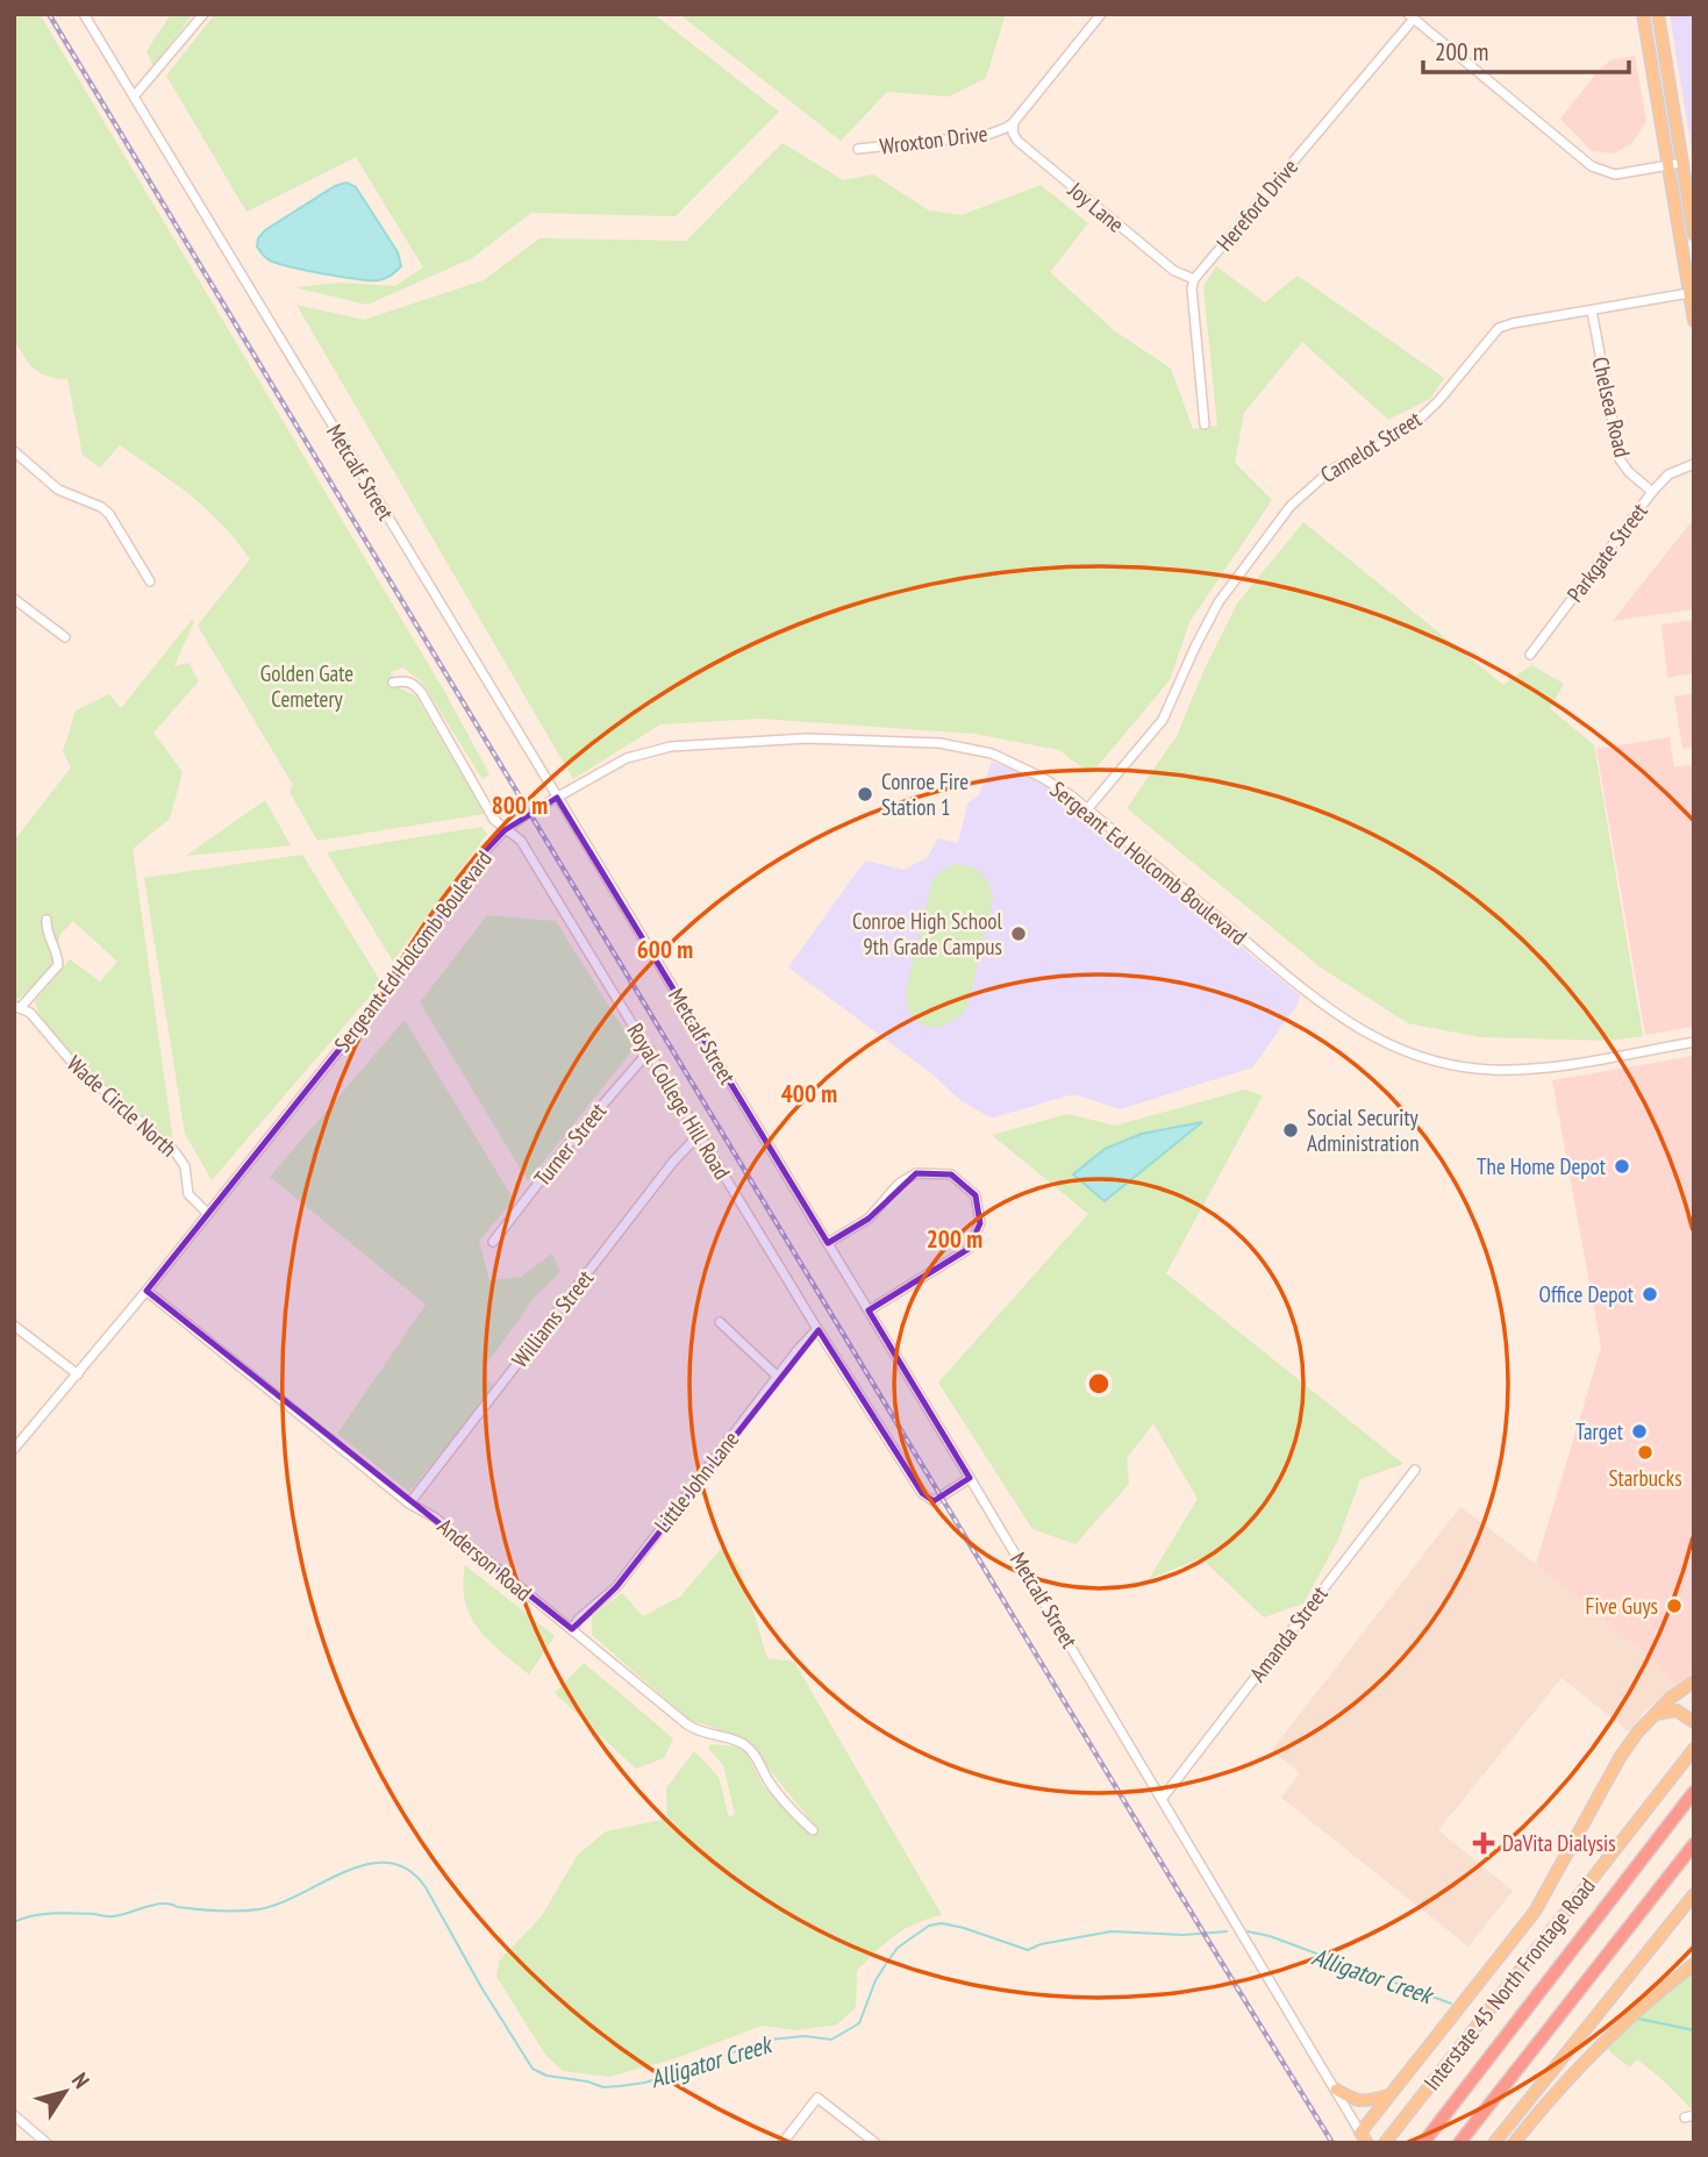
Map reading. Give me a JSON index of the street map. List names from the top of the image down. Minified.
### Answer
{"streets":{"main road":["Metcalf Street","Interstate 45 North Frontage Road"],"street":["Wroxton Drive","Hereford Drive","Joy Lane","Chelsea Road","Camelot Street","Parkgate Street","Sergeant Ed Holcomb Boulevard","Royal College Hill Road","Wade Circle North","Turner Street","Williams Street","Little John Lane","Anderson Road","Amanda Street"]},"crossings":[["Wroxton Drive","Joy Lane"],["Hereford Drive","Joy Lane"],["Chelsea Road","Camelot Street"],["Chelsea Road","Parkgate Street"],["Camelot Street","Sergeant Ed Holcomb Boulevard"],["Metcalf Street","Sergeant Ed Holcomb Boulevard"],["Metcalf Street","Royal College Hill Road"],["Metcalf Street","Amanda Street"],["Sergeant Ed Holcomb Boulevard","Royal College Hill Road"],["Sergeant Ed Holcomb Boulevard","Wade Circle North"],["Sergeant Ed Holcomb Boulevard","Anderson Road"],["Royal College Hill Road","Turner Street"],["Royal College Hill Road","Williams Street"],["Royal College Hill Road","Little John Lane"],["Williams Street","Anderson Road"],["Little John Lane","Anderson Road"]],"water":["Alligator Creek"],"parks":["Golden Gate Cemetery"],"places":{"other":["Conroe Fire Station 1","Conroe High School 9th Grade Campus","Social Security Administration","The Home Depot","Office Depot","Target","Starbucks","Five Guys"],"health":["DaVita Dialysis"]},"scale_bar":"200 m","north":"top right","rings":["800 m","600 m","400 m","200 m"]}
